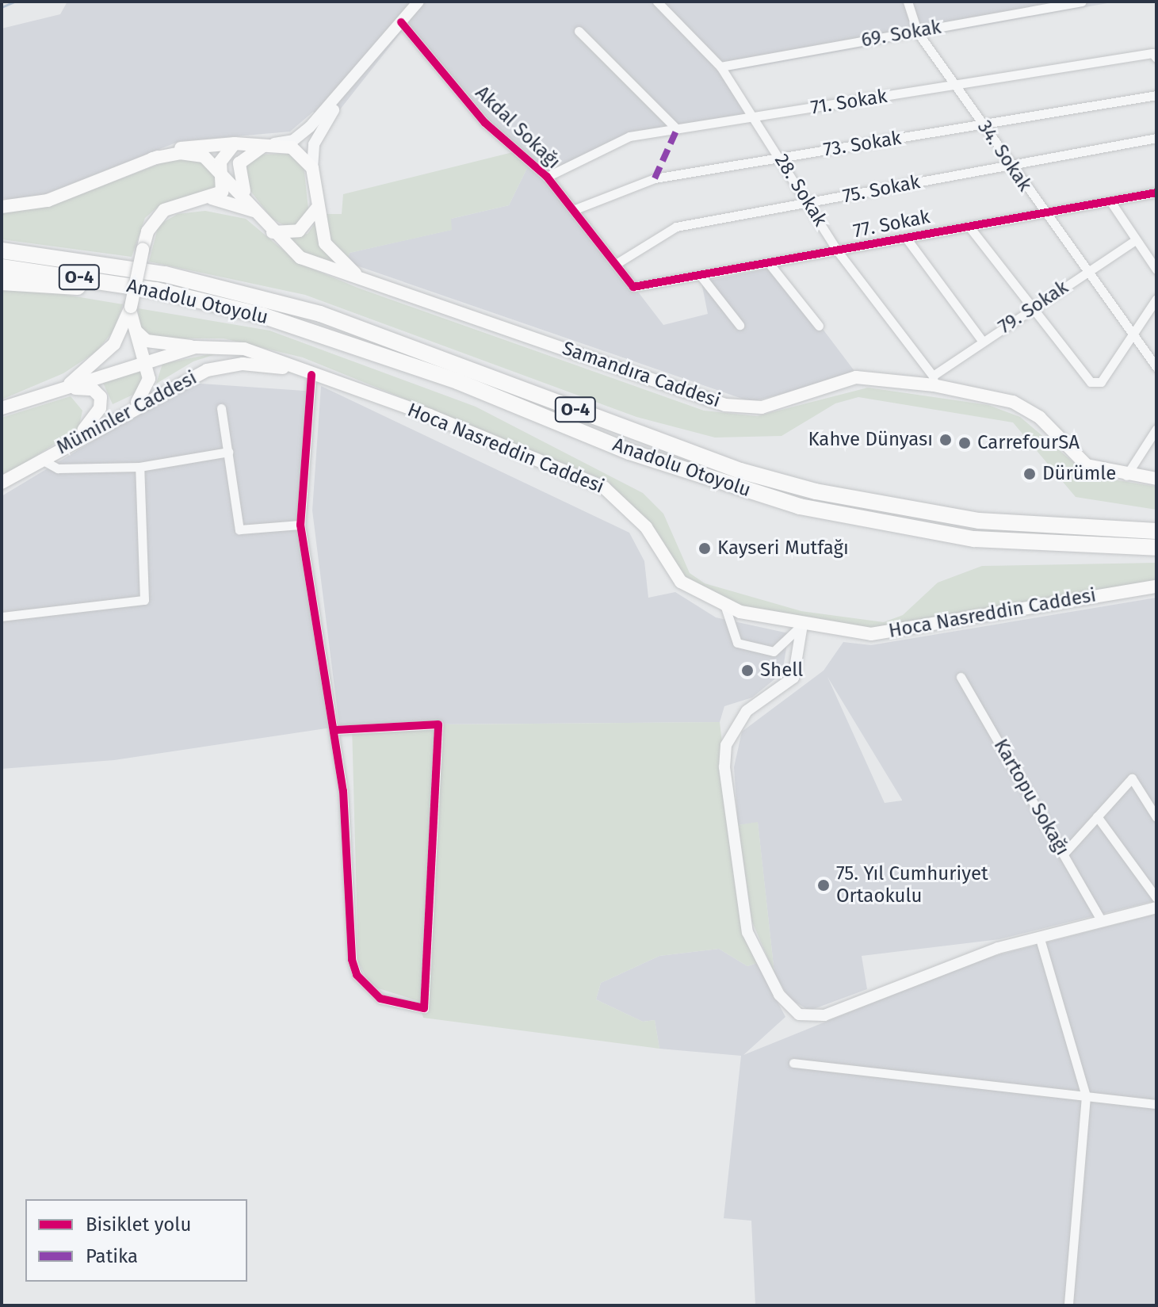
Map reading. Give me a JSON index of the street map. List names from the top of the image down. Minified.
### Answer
{"streets":{"highway":["O-4","Anadolu Otoyolu"],"main road":["Samandıra Caddesi","Müminler Caddesi","Hoca Nasreddin Caddesi"],"street":["69. Sokak","71. Sokak","Akdal Sokağı","73. Sokak","34. Sokak","75. Sokak","28. Sokak","77. Sokak","79. Sokak","Kartopu Sokağı"]},"crossings":[["69. Sokak","34. Sokak"],["69. Sokak","28. Sokak"],["71. Sokak","Akdal Sokağı"],["71. Sokak","34. Sokak"],["71. Sokak","28. Sokak"],["Akdal Sokağı","73. Sokak"],["Akdal Sokağı","75. Sokak"],["Akdal Sokağı","77. Sokak"],["73. Sokak","34. Sokak"],["73. Sokak","28. Sokak"],["34. Sokak","75. Sokak"],["34. Sokak","77. Sokak"],["34. Sokak","79. Sokak"],["75. Sokak","28. Sokak"],["28. Sokak","77. Sokak"],["28. Sokak","79. Sokak"],["28. Sokak","Samandıra Caddesi"],["79. Sokak","Samandıra Caddesi"],["Müminler Caddesi","Hoca Nasreddin Caddesi"]],"places":["Kahve Dünyası","CarrefourSA","Dürümle","Kayseri Mutfağı","Shell","75. Yıl Cumhuriyet Ortaokulu"],"legend":["Bisiklet yolu","Patika"]}
